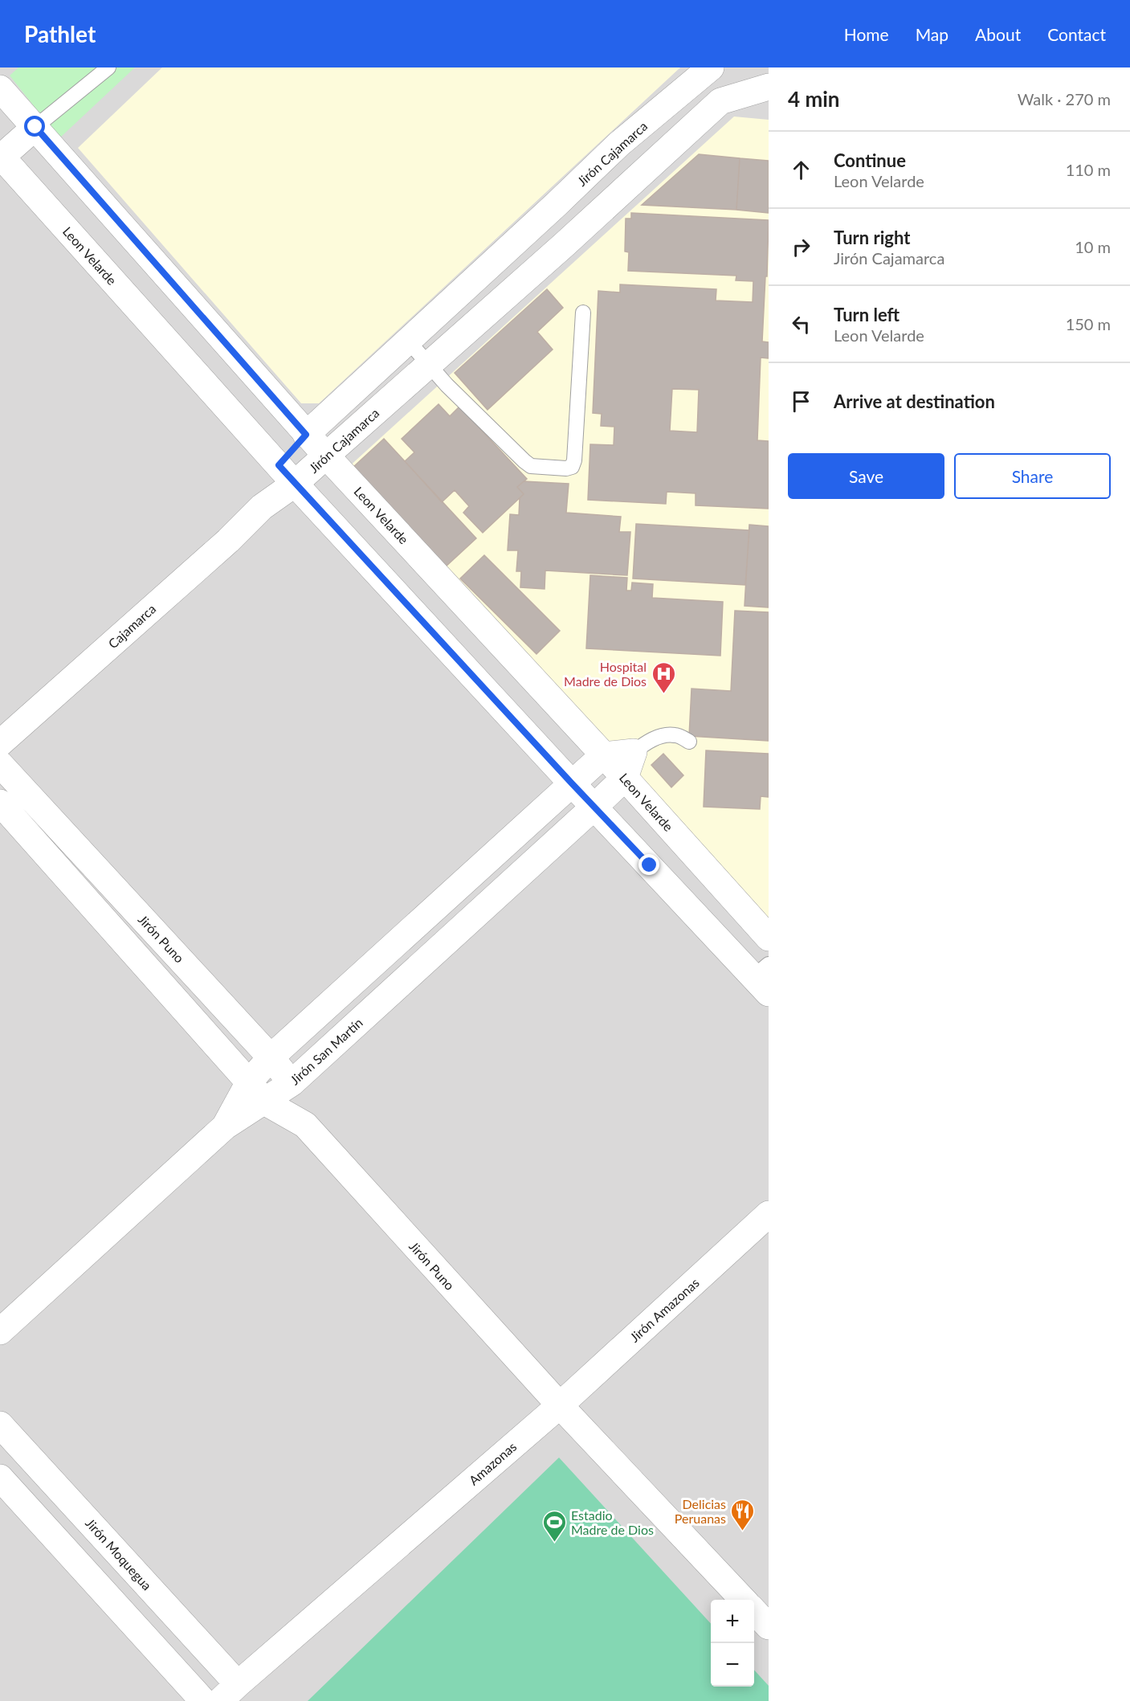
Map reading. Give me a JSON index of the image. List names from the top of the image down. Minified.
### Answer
{"streets":{"street":["Jirón Cajamarca","Leon Velarde","Cajamarca","Jirón Puno","Jirón San Martín","Jirón Amazonas","Amazonas","Jirón Moquegua"]},"crossings":[["Jirón Cajamarca","Leon Velarde"],["Jirón Cajamarca","Cajamarca"],["Leon Velarde","Jirón San Martín"],["Jirón Puno","Jirón San Martín"],["Jirón Puno","Jirón Amazonas"],["Jirón Puno","Amazonas"],["Jirón Amazonas","Amazonas"],["Amazonas","Jirón Moquegua"]],"places":{"hospital":["Hospital Madre de Dios"],"restaurant":["Delicias Peruanas"],"sports":["Estadio Madre de Dios"]},"page":{"header":"Pathlet","nav":["Home","Map","About","Contact"],"heading":["4 min","Walk · 270 m"],"list":[["Continue","Leon Velarde","110 m"],["Turn right","Jirón Cajamarca","10 m"],["Turn left","Leon Velarde","150 m"],"Arrive at destination"],"buttons":["Save","Share"],"map_buttons":["+","−"]}}
